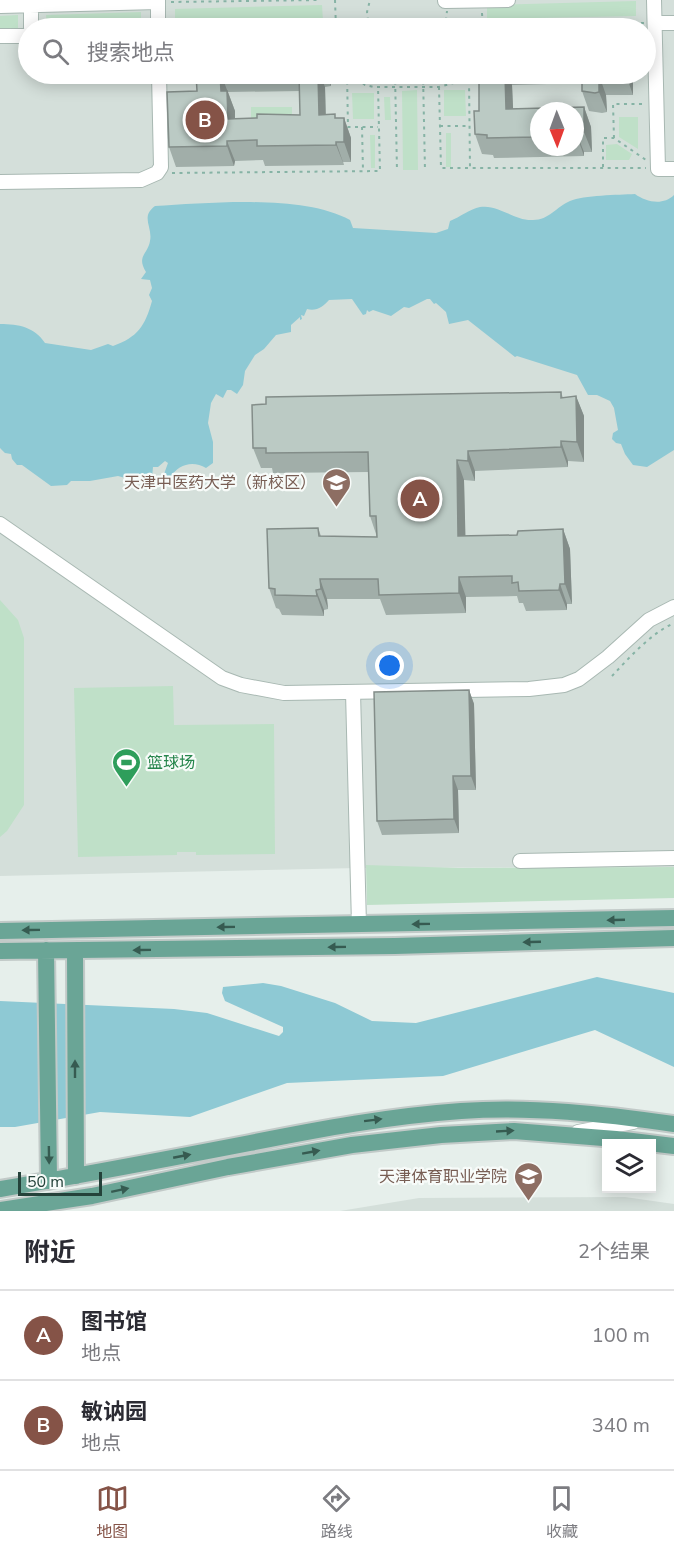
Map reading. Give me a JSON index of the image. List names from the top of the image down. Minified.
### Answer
{"places":{"school or university":["天津中医药大学（新校区）","天津体育职业学院"],"sports":["篮球场"]},"scale_bar":"50 m","north":"bottom","page":{"search":"搜索地点","pins":["B","A"],"scale":"50 m","heading":["附近","2个结果"],"list":[{"mark":"A","name":"图书馆","note":"地点","value":"100 m"},{"mark":"B","name":"敏讷园","note":"地点","value":"340 m"}],"nav":["地图","路线","收藏"]}}
